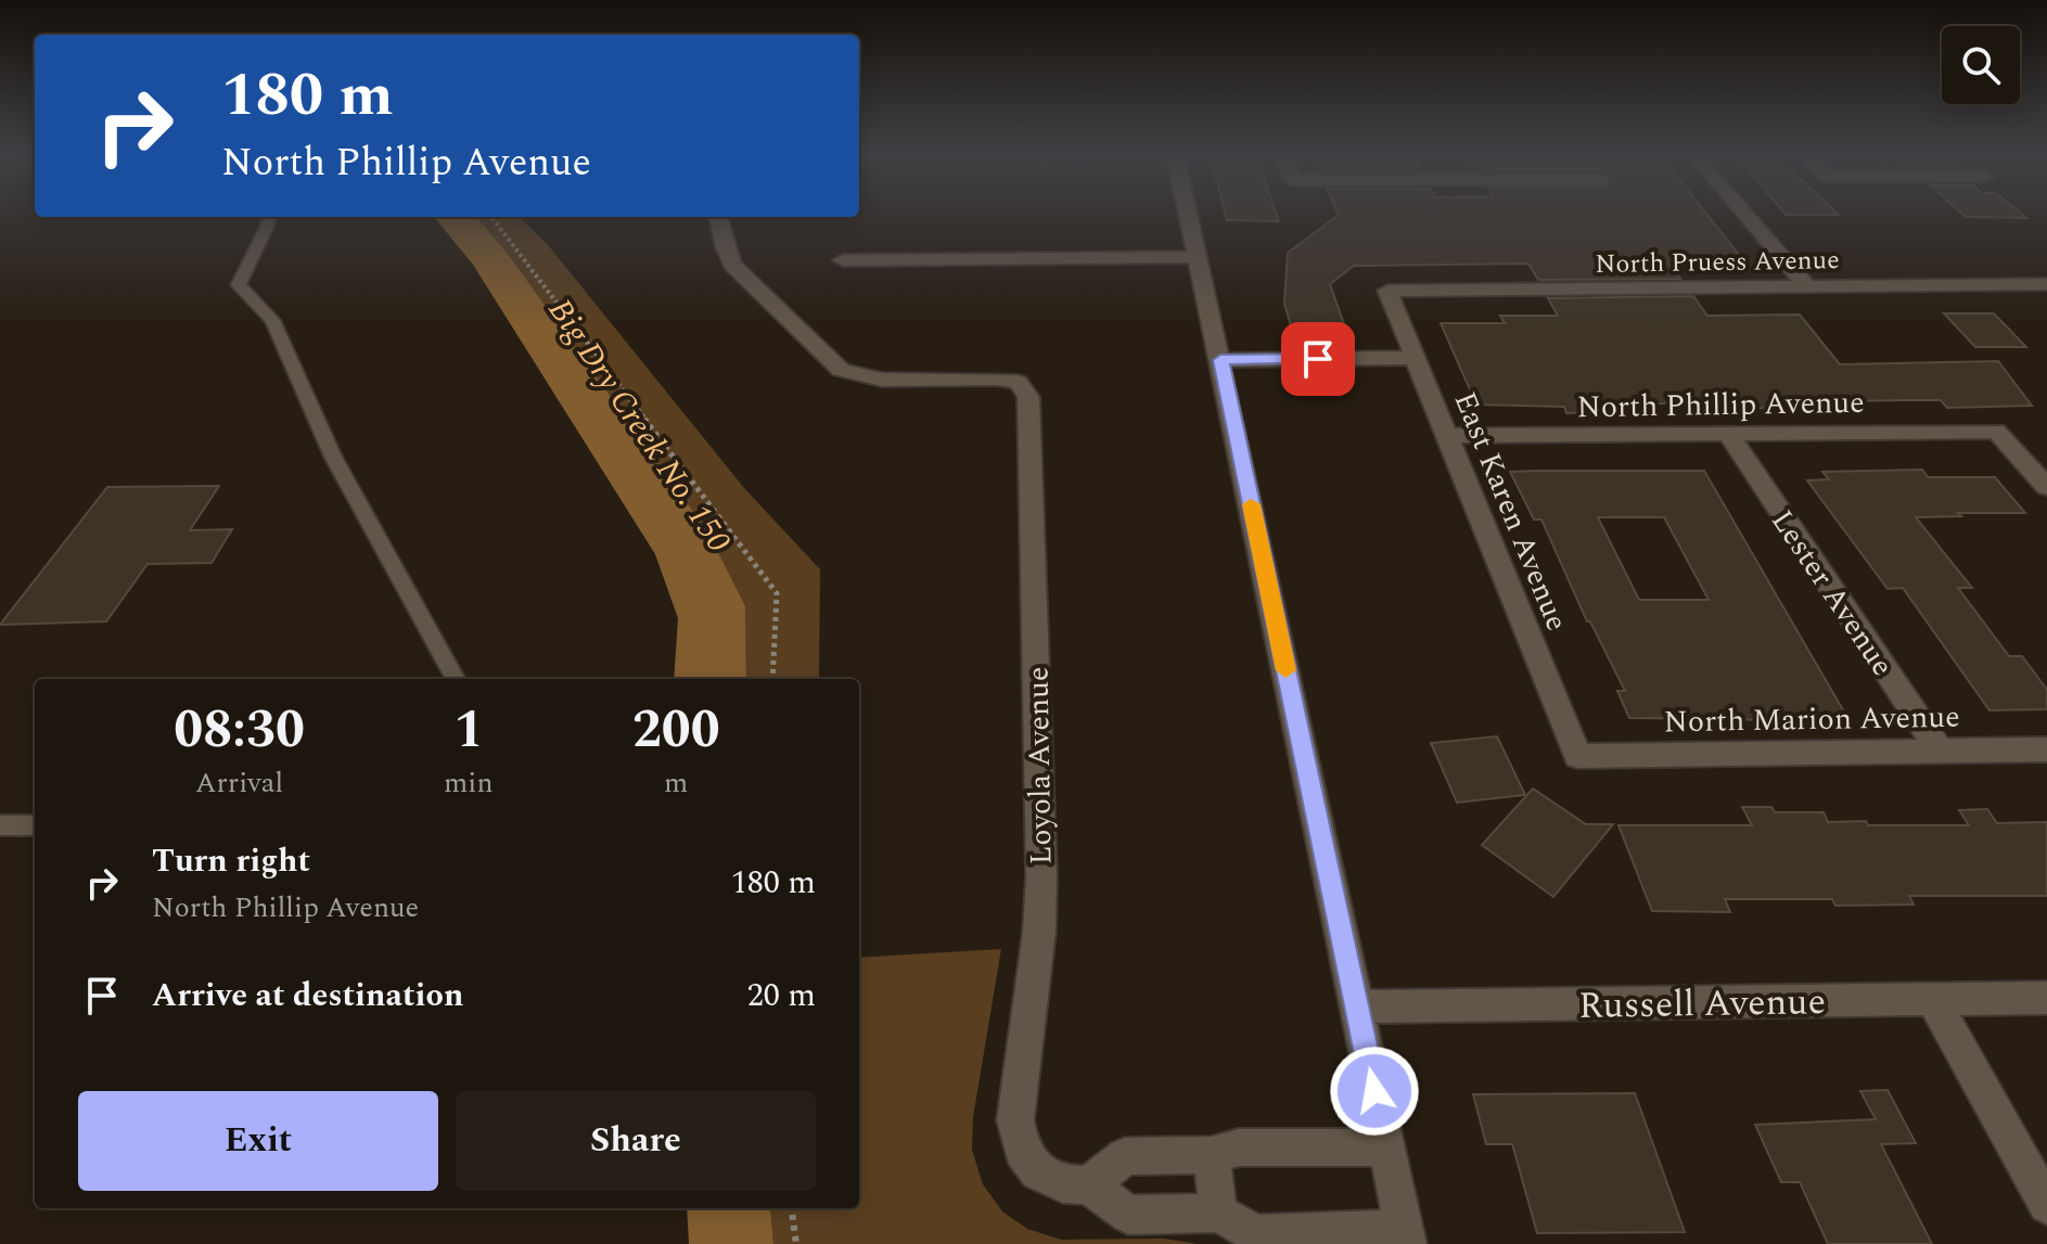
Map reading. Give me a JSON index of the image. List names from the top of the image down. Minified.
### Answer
{"streets":{"street":["North Pruess Avenue","North Phillip Avenue","East Karen Avenue","Lester Avenue","North Marion Avenue","Loyola Avenue","Russell Avenue"]},"crossings":[["North Pruess Avenue","East Karen Avenue"],["North Phillip Avenue","East Karen Avenue"],["North Phillip Avenue","Lester Avenue"],["East Karen Avenue","North Marion Avenue"],["Lester Avenue","North Marion Avenue"]],"water":["Big Dry Creek No. 150"],"page":{"turn":["180 m","North Phillip Avenue"],"eta":["08:30","Arrival","1","min","200","m"],"list":[{"name":"Turn right","note":"North Phillip Avenue","value":"180 m"},{"name":"Arrive at destination","value":"20 m"}],"buttons":["Exit","Share"]}}
